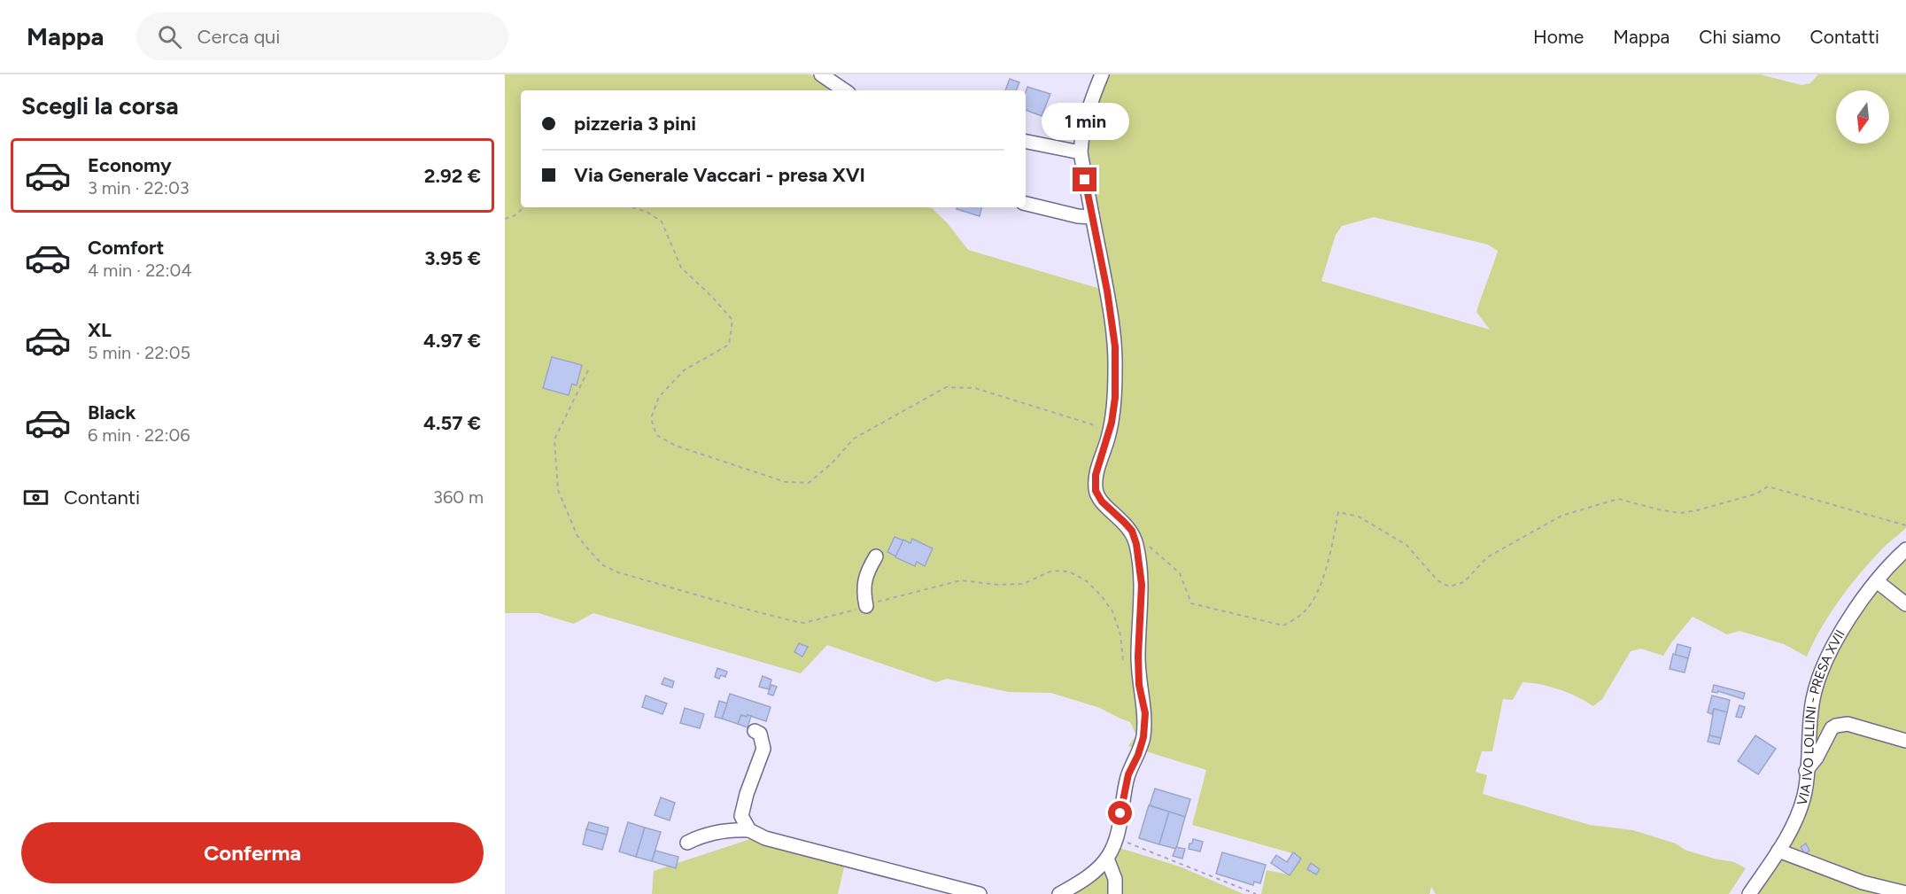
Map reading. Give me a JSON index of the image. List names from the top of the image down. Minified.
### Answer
{"streets":{"street":["VIA IVO LOLLINI - PRESA XVII"]},"north":"bottom","page":{"header":"Mappa","search":"Cerca qui","nav":["Home","Mappa","Chi siamo","Contatti"],"heading":"Scegli la corsa","banner":["pizzeria 3 pini","Via Generale Vaccari - presa XVI"],"bubble":"1 min","list":[{"name":"Economy","note":"3 min · 22:03","value":"2.92 €"},{"name":"Comfort","note":"4 min · 22:04","value":"3.95 €"},{"name":"XL","note":"5 min · 22:05","value":"4.97 €"},{"name":"Black","note":"6 min · 22:06","value":"4.57 €"}],"pay":["Contanti","360 m"],"buttons":"Conferma"}}
